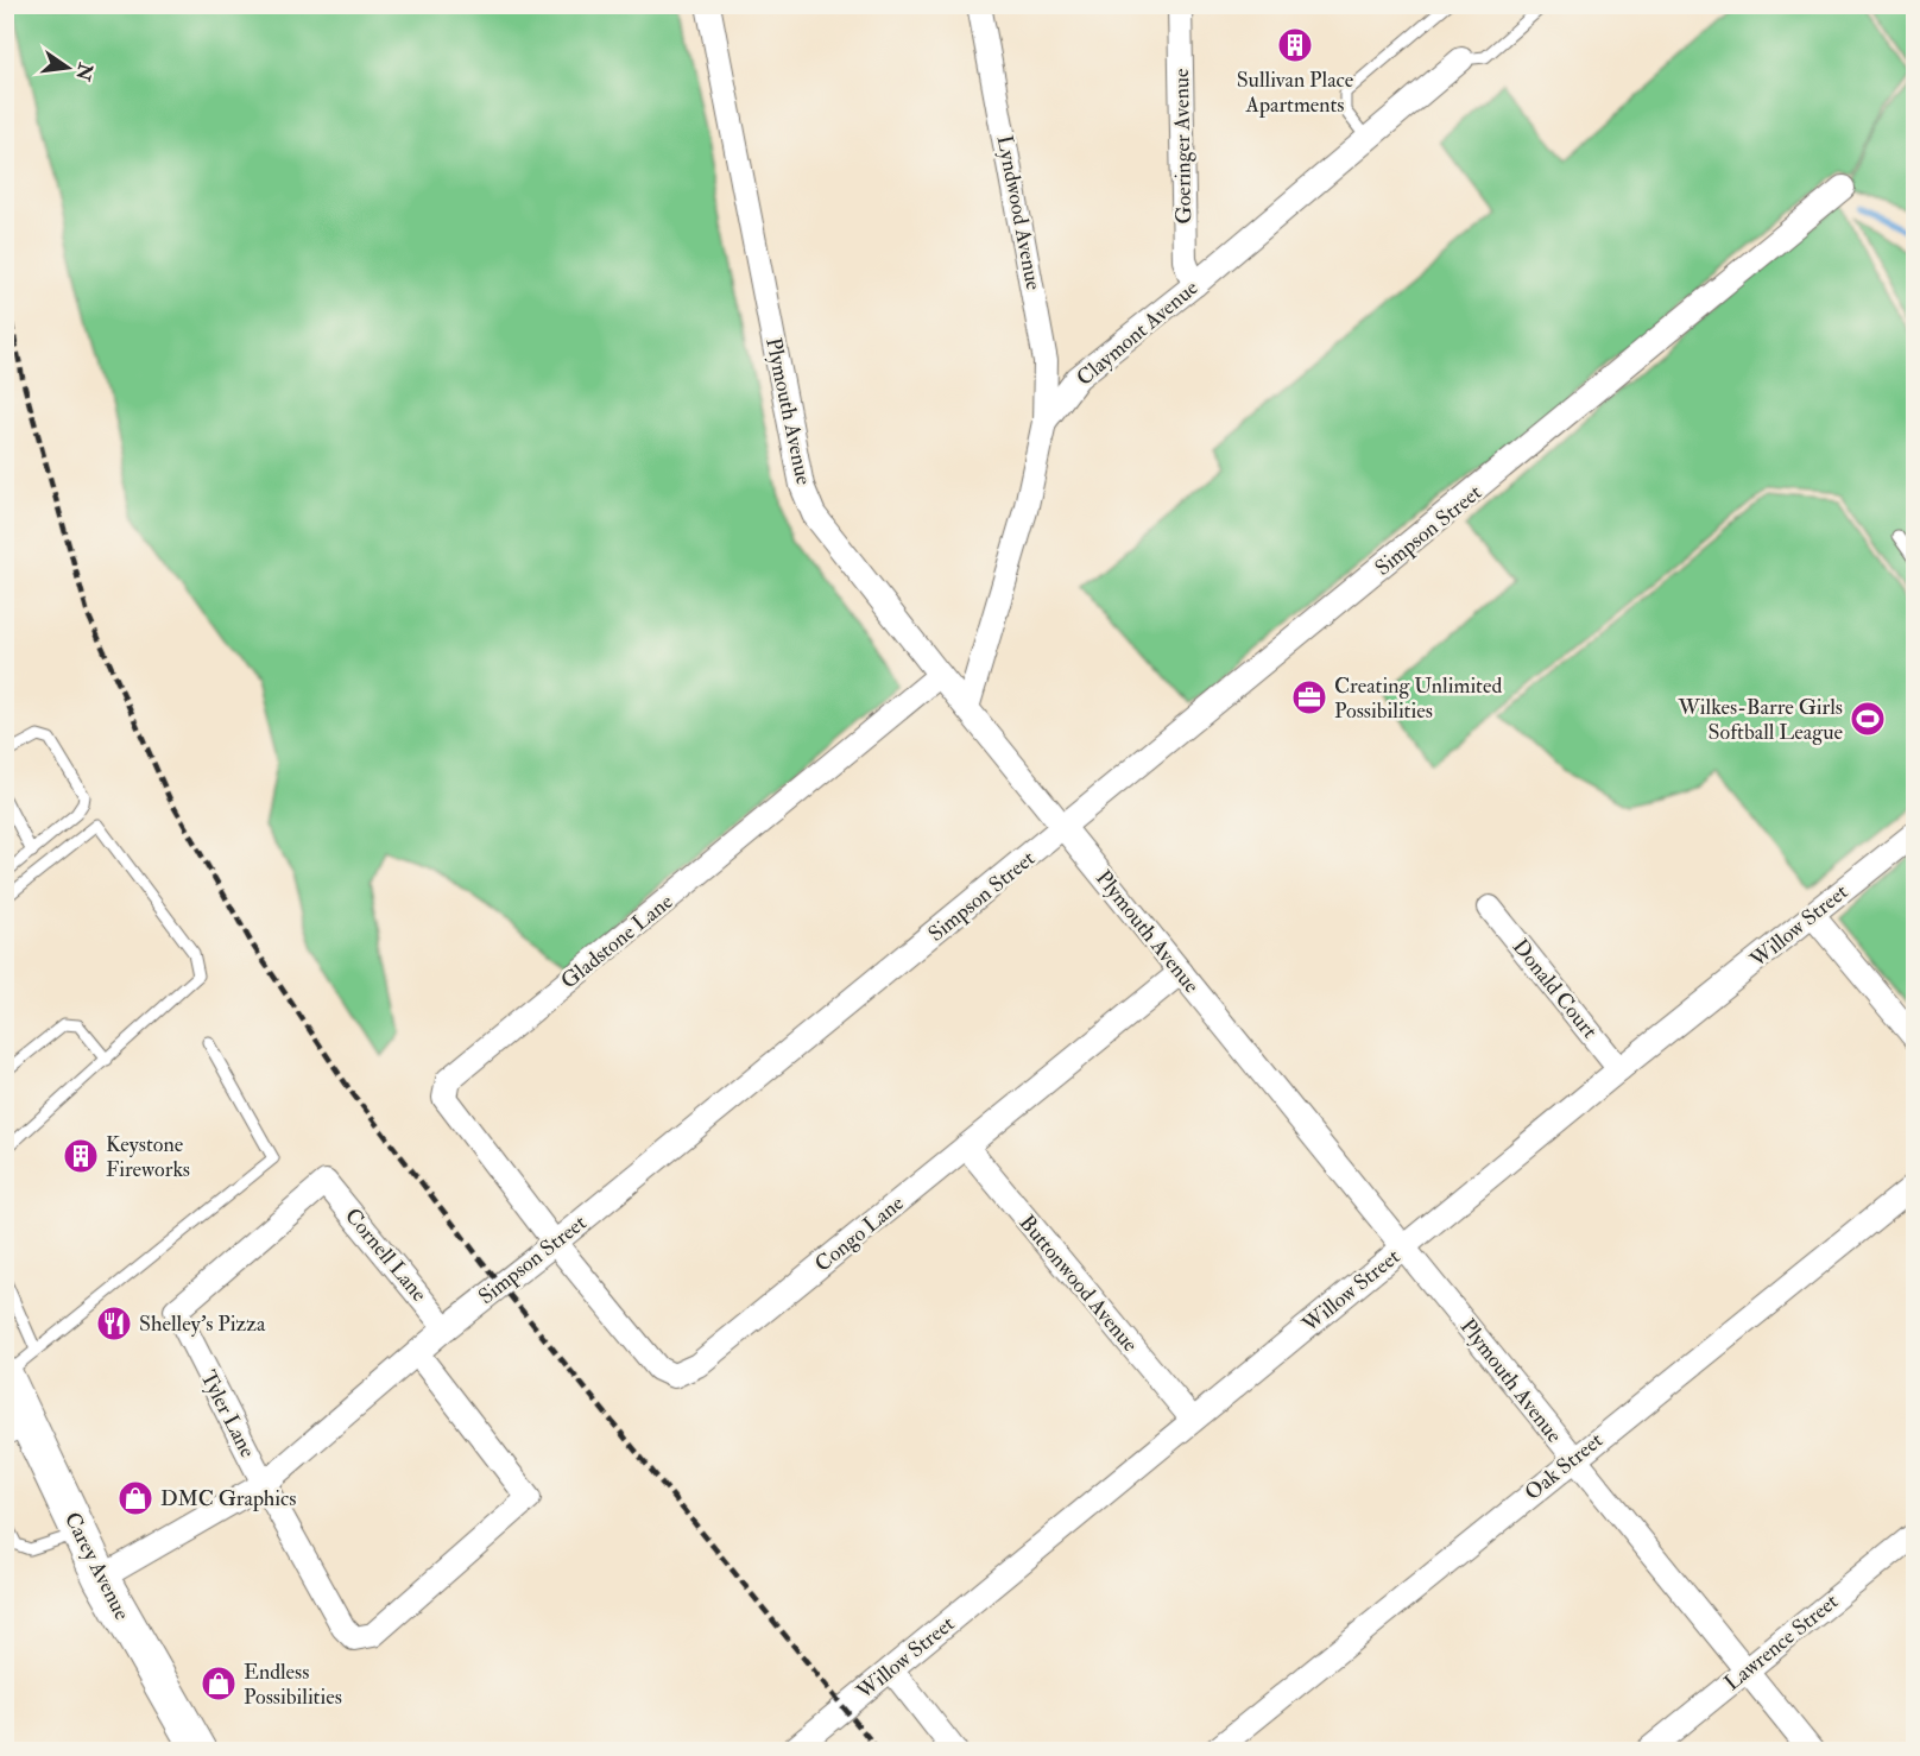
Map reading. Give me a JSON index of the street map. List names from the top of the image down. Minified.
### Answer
{"streets":{"main road":["Carey Avenue"],"street":["Goeringer Avenue","Lyndwood Avenue","Claymont Avenue","Plymouth Avenue","Simpson Street","Willow Street","Gladstone Lane","Donald Court","Congo Lane","Cornell Lane","Buttonwood Avenue","Tyler Lane","Oak Street","Lawrence Street"]},"crossings":[["Goeringer Avenue","Claymont Avenue"],["Lyndwood Avenue","Claymont Avenue"],["Claymont Avenue","Plymouth Avenue"],["Plymouth Avenue","Simpson Street"],["Plymouth Avenue","Willow Street"],["Plymouth Avenue","Gladstone Lane"],["Plymouth Avenue","Congo Lane"],["Plymouth Avenue","Oak Street"],["Plymouth Avenue","Lawrence Street"],["Simpson Street","Gladstone Lane"],["Simpson Street","Congo Lane"],["Simpson Street","Cornell Lane"],["Simpson Street","Tyler Lane"],["Simpson Street","Carey Avenue"],["Willow Street","Donald Court"],["Willow Street","Buttonwood Avenue"],["Gladstone Lane","Congo Lane"],["Congo Lane","Buttonwood Avenue"],["Cornell Lane","Tyler Lane"]],"places":{"building":["Sullivan Place Apartments","Keystone Fireworks"],"office":["Creating Unlimited Possibilities"],"sports":["Wilkes-Barre Girls Softball League"],"restaurant":["Shelley's Pizza"],"shop":["DMC Graphics","Endless Possibilities"]},"north":"right"}
